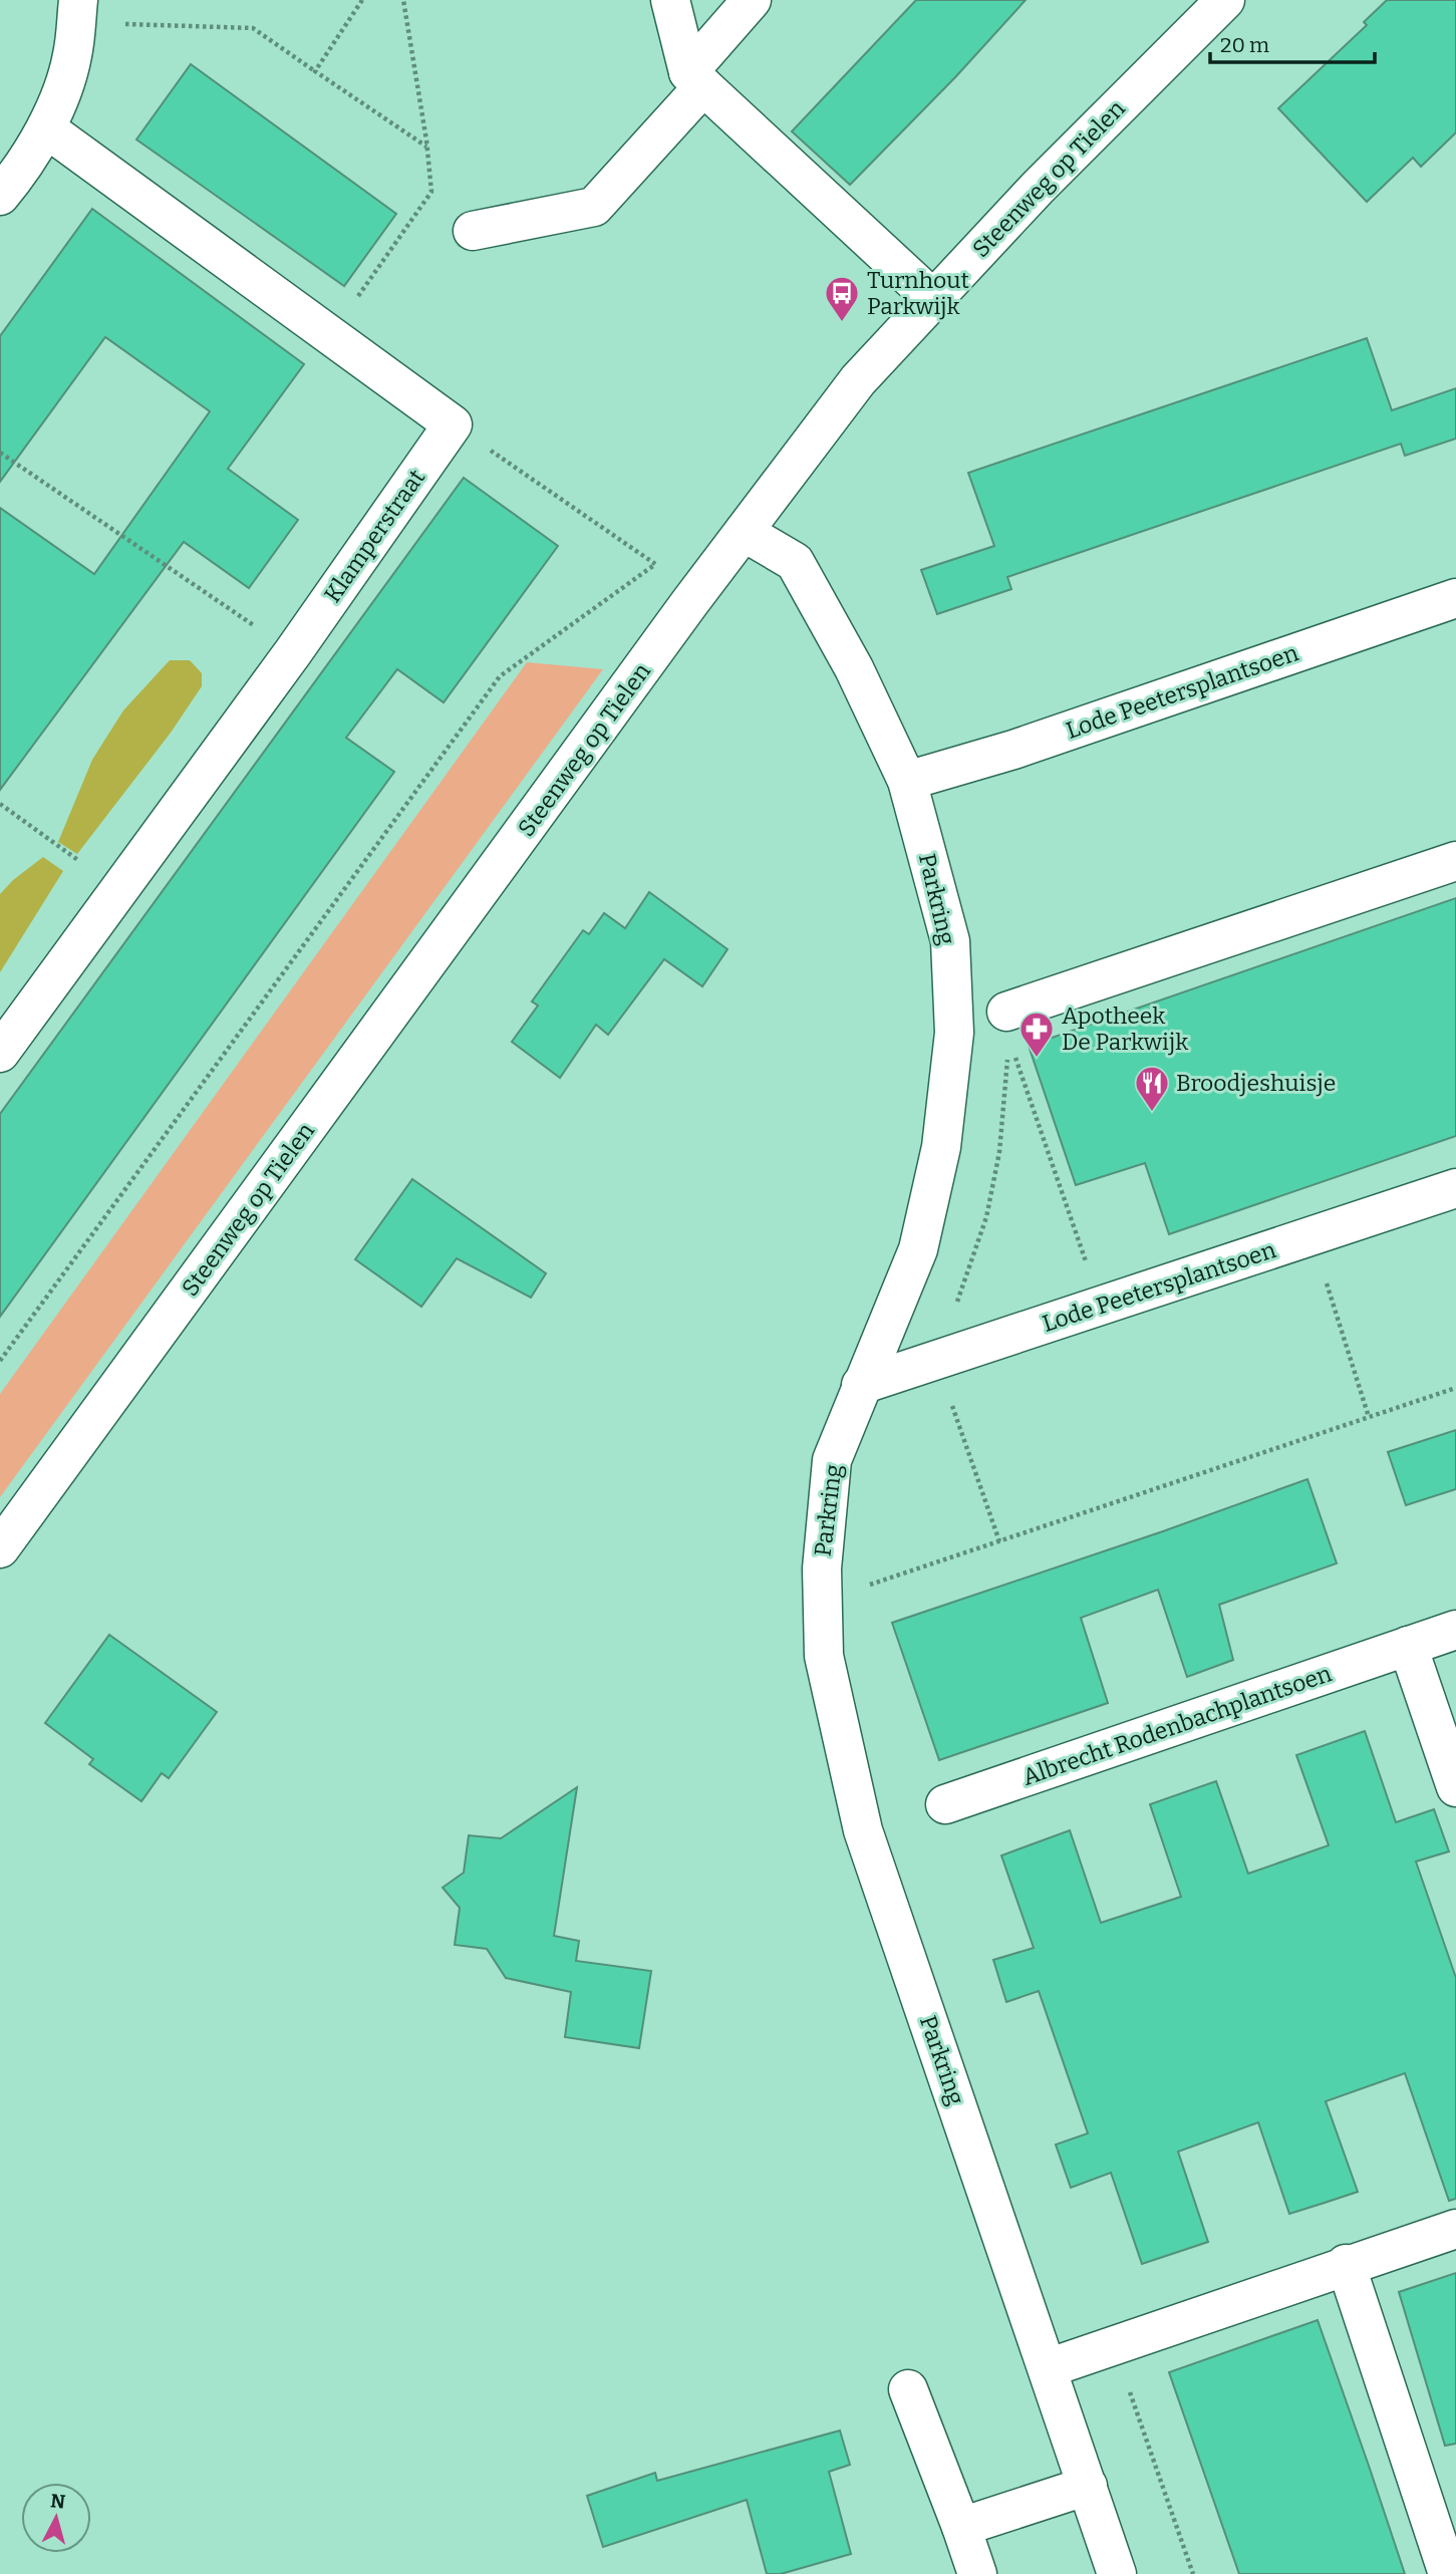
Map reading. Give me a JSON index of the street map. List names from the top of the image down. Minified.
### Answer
{"streets":{"street":["Steenweg op Tielen","Klamperstraat","Lode Peetersplantsoen","Parkring","Albrecht Rodenbachplantsoen"]},"crossings":[["Steenweg op Tielen","Parkring"],["Lode Peetersplantsoen","Parkring"]],"places":{"bus stop":["Turnhout Parkwijk"],"pharmacy":["Apotheek De Parkwijk"],"restaurant":["Broodjeshuisje"]},"scale_bar":"20 m","north":"top"}
